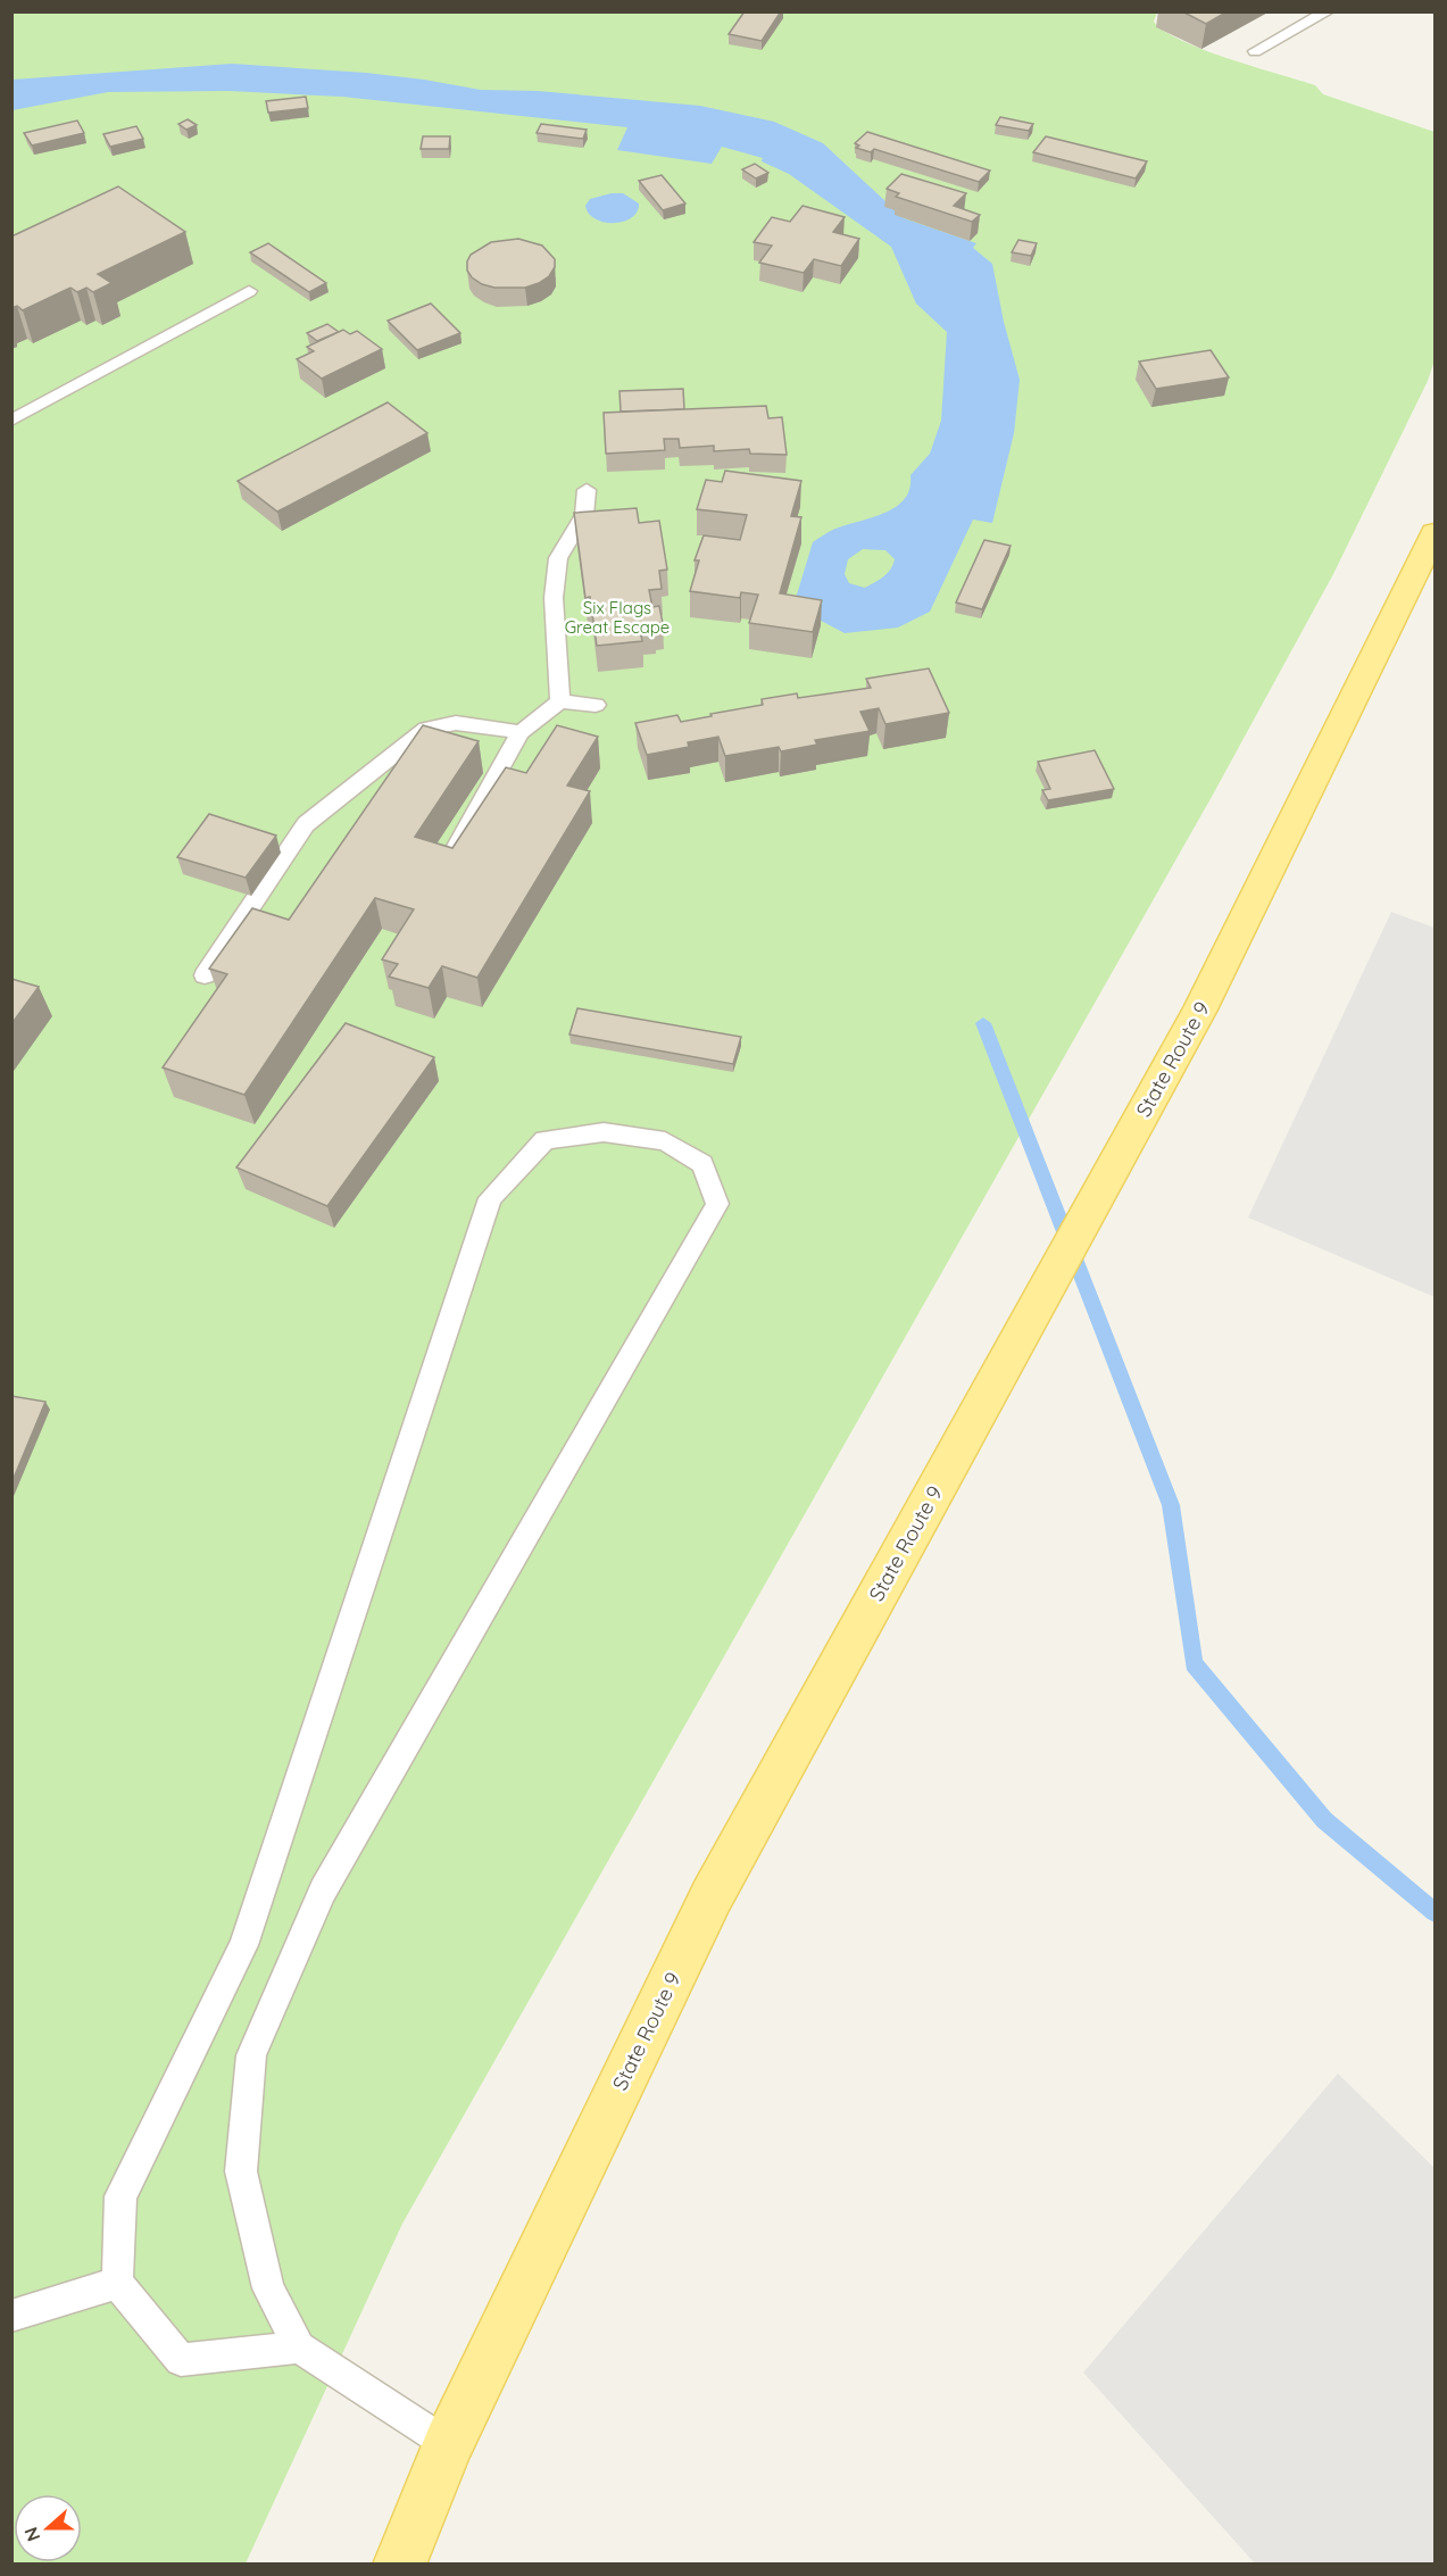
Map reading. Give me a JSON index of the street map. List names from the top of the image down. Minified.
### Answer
{"streets":{"main road":["State Route 9"]},"parks":["Six Flags Great Escape"],"north":"left"}
